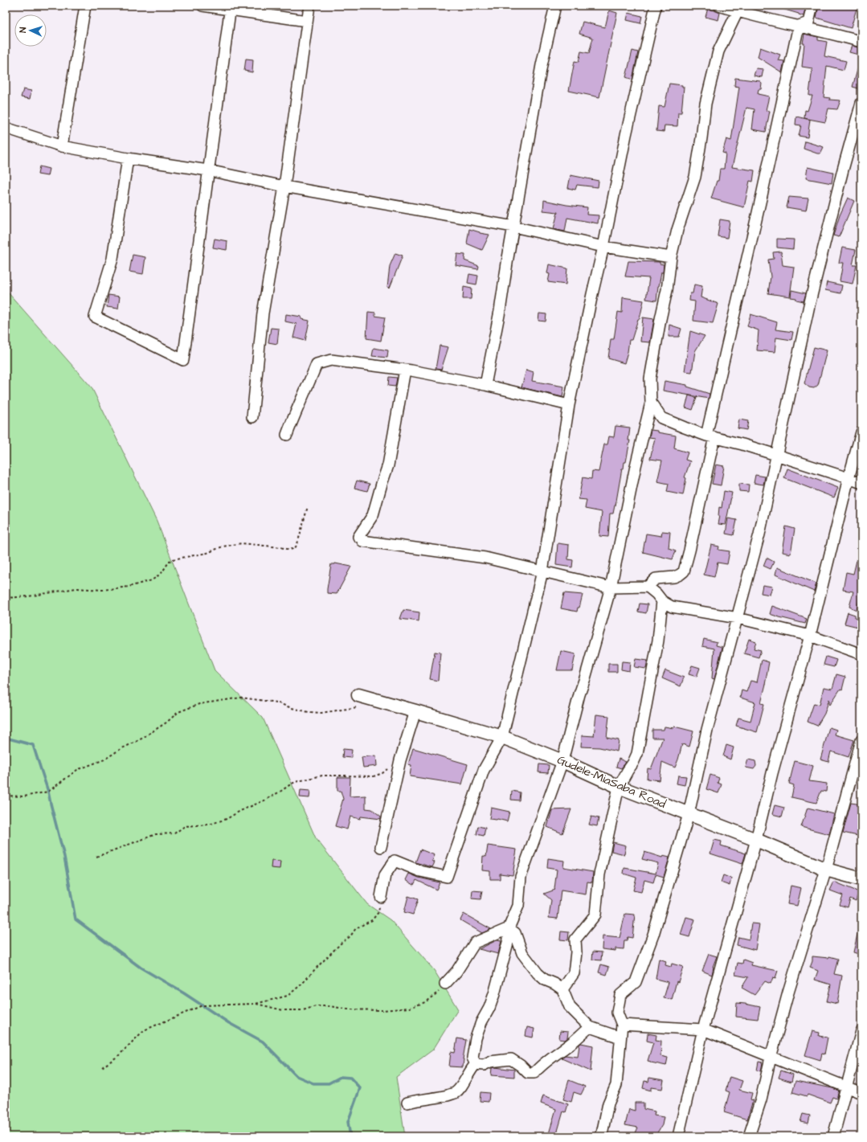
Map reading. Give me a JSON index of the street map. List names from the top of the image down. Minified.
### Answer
{"streets":{"street":["Gudele-MiaSaba Road"]},"north":"left"}
